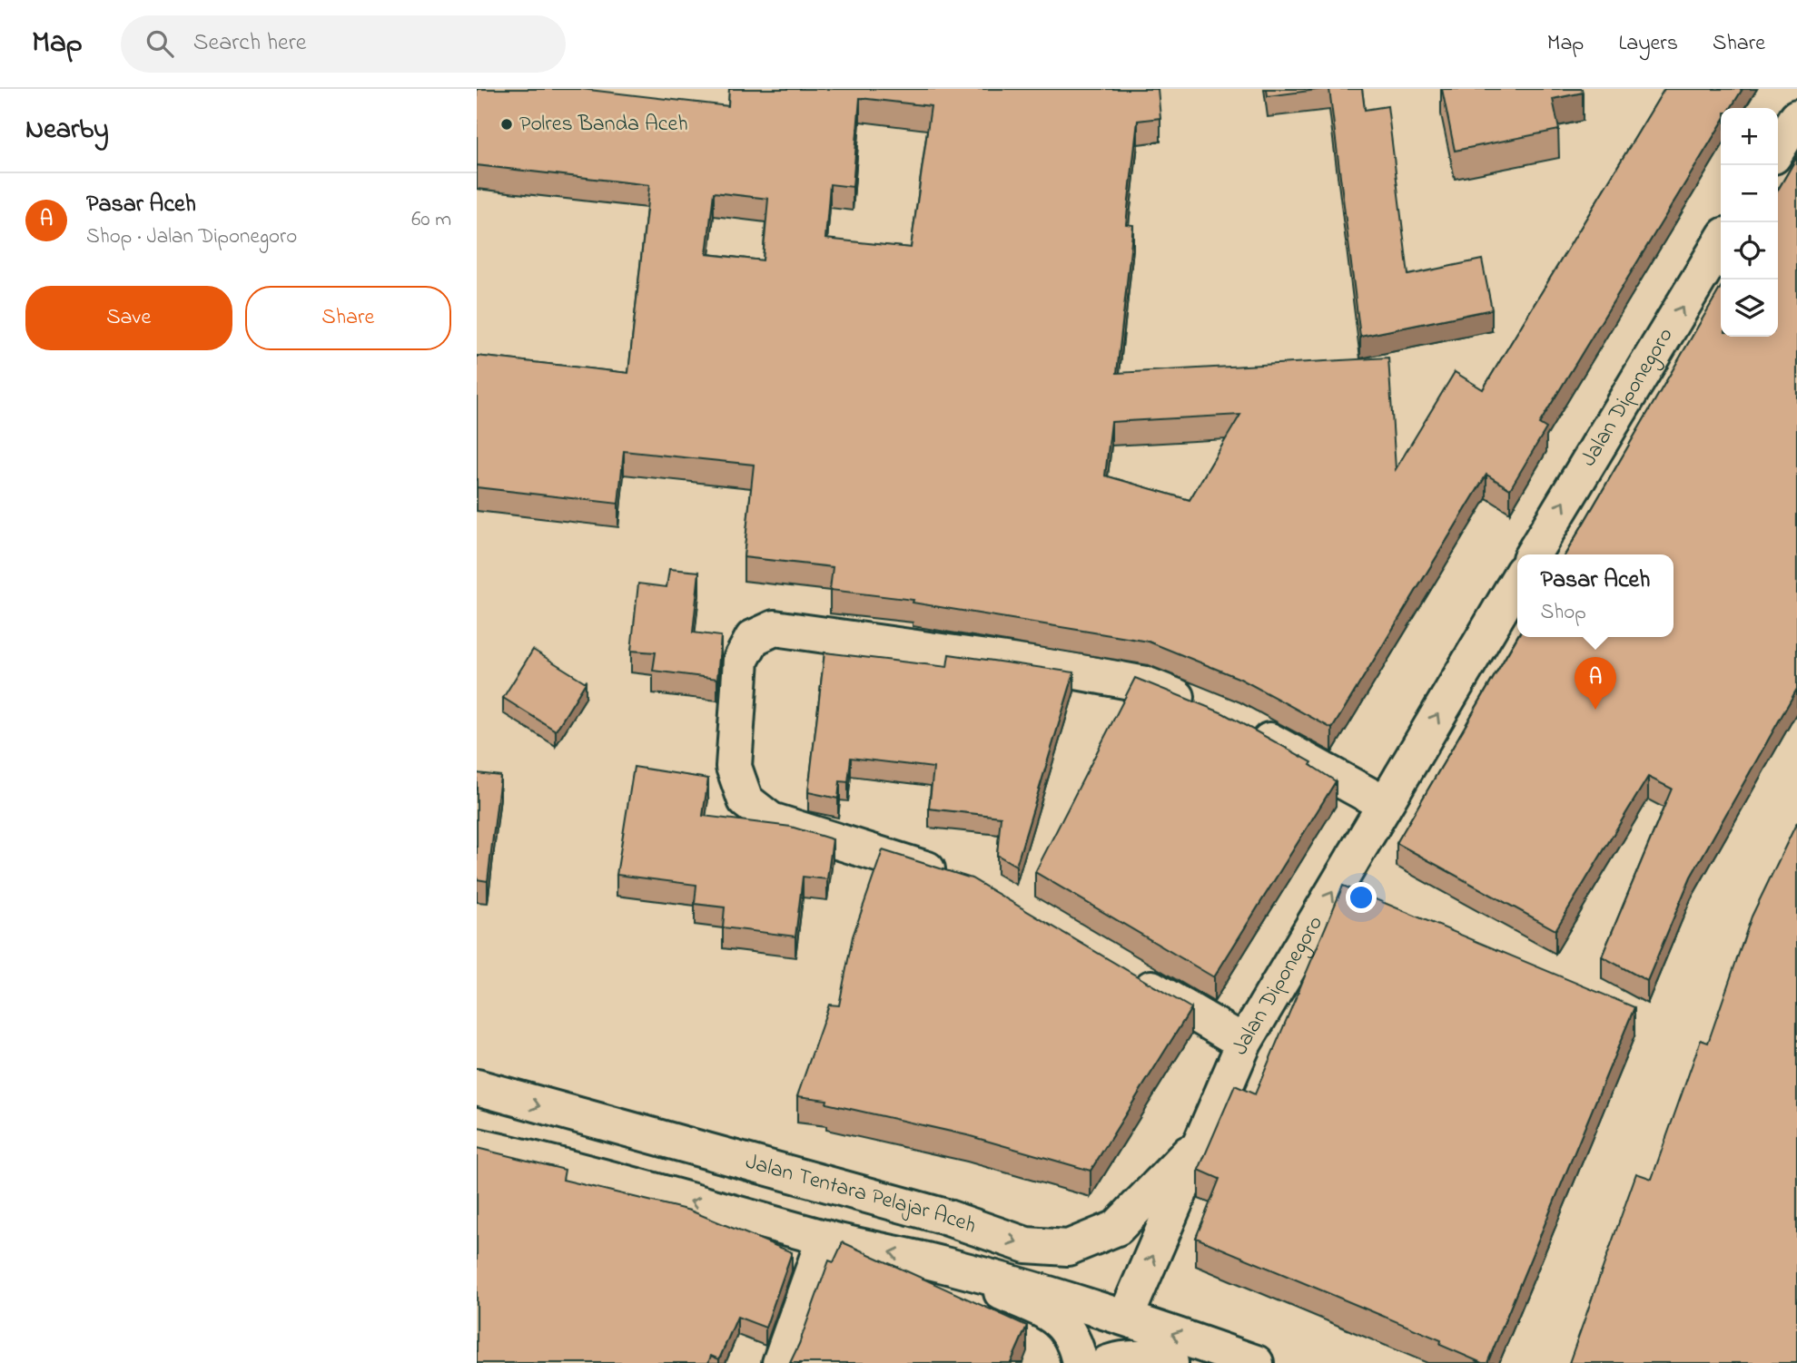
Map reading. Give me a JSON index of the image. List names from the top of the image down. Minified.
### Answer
{"streets":{"main road":["Jalan Diponegoro","Jalan Tentara Pelajar Aceh"]},"crossings":[["Jalan Diponegoro","Jalan Tentara Pelajar Aceh"]],"one_way":["Jalan Diponegoro"],"places":["Polres Banda Aceh"],"page":{"header":"Map","search":"Search here","nav":["Map","Layers","Share"],"heading":"Nearby","map_buttons":["+","−"],"list":[{"mark":"A","name":"Pasar Aceh","note":"Shop · Jalan Diponegoro","value":"60 m"}],"buttons":["Save","Share"],"popup":["Pasar Aceh","Shop"],"pins":"A"}}
